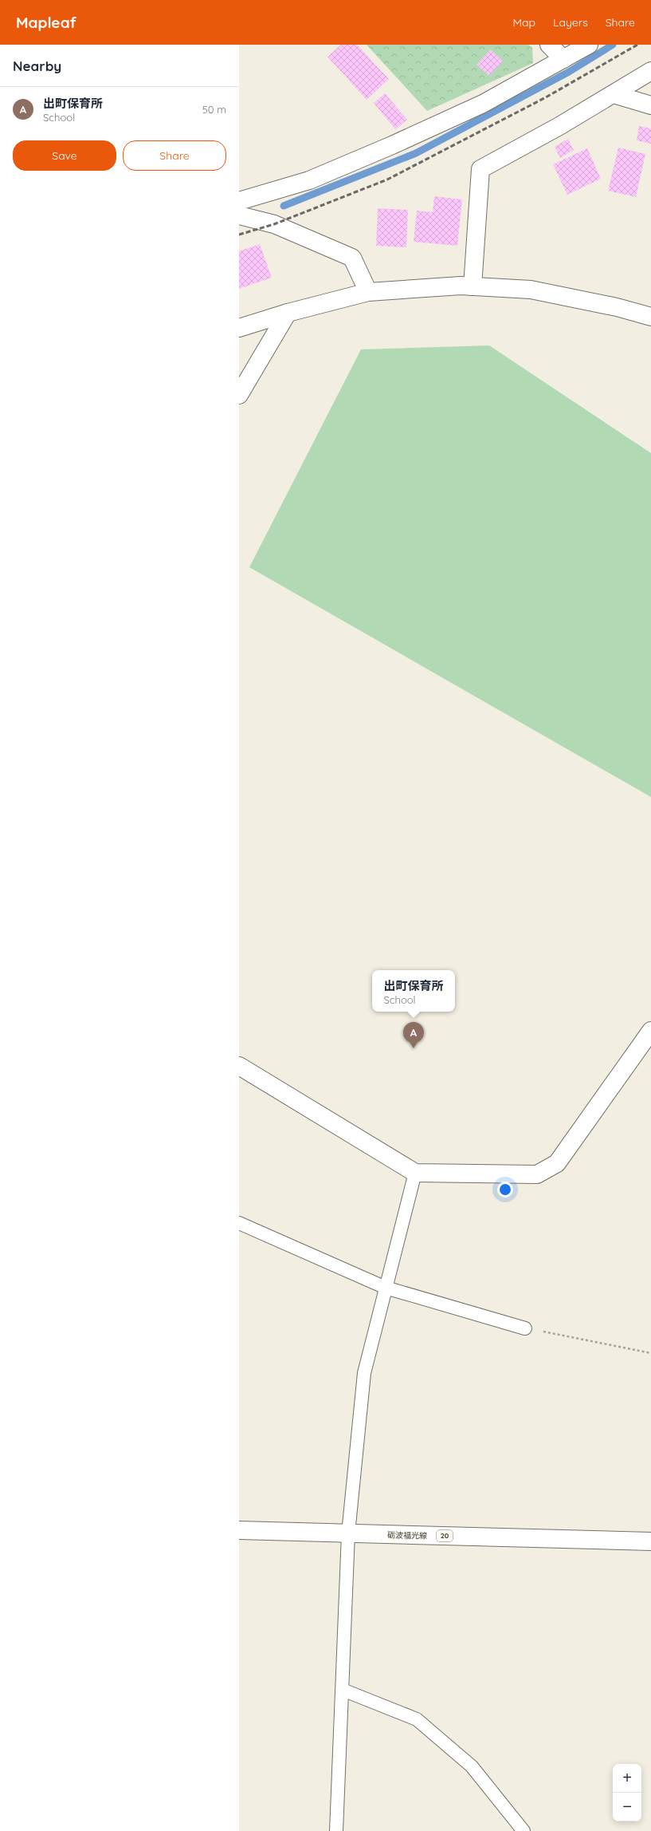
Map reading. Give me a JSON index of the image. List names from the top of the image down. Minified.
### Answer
{"streets":{"street":["砺波福光線","20"]},"page":{"header":"Mapleaf","nav":["Map","Layers","Share"],"heading":"Nearby","list":[{"mark":"A","name":"出町保育所","note":"School","value":"50 m"}],"buttons":["Save","Share"],"popup":["出町保育所","School"],"pins":"A","map_buttons":["+","−"]}}
